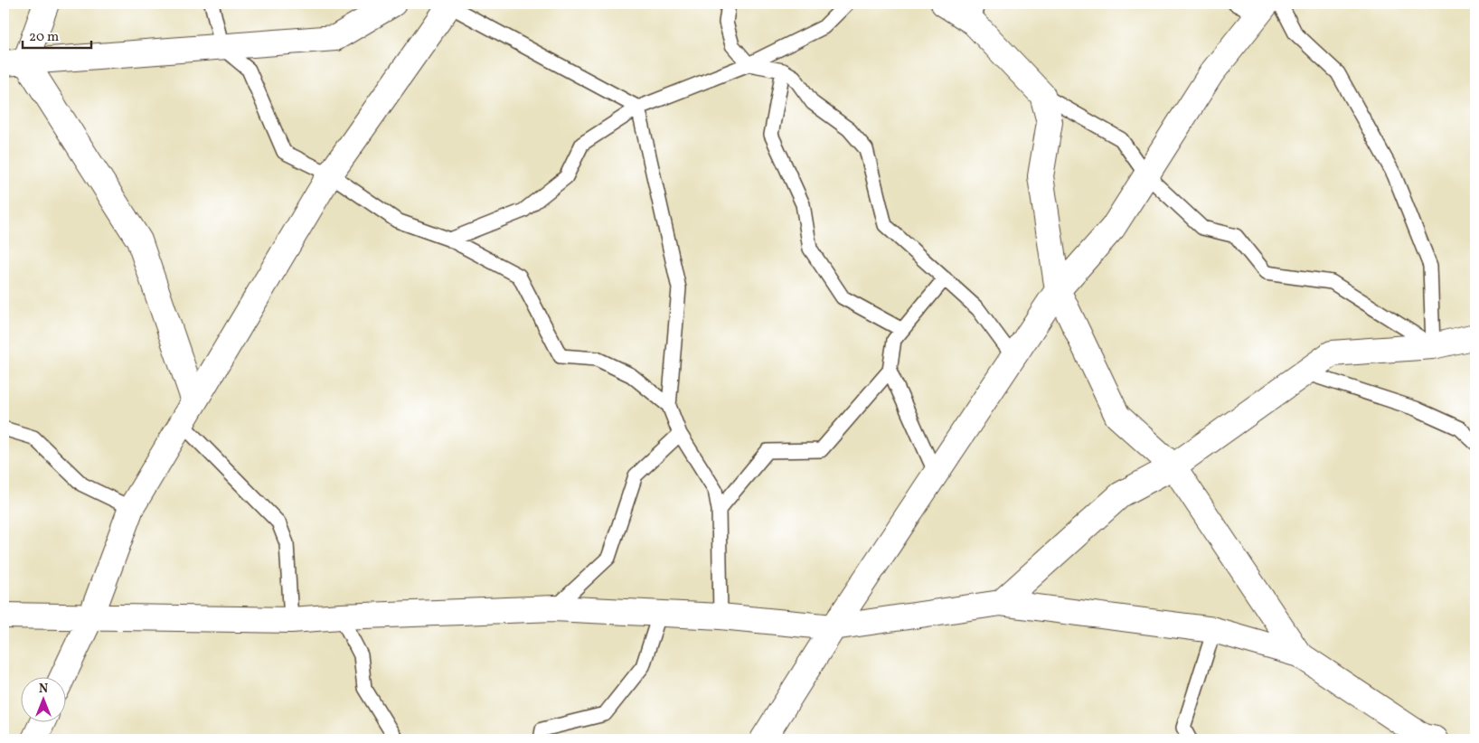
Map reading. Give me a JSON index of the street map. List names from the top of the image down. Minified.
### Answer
{"scale_bar":"20 m","north":"top"}
